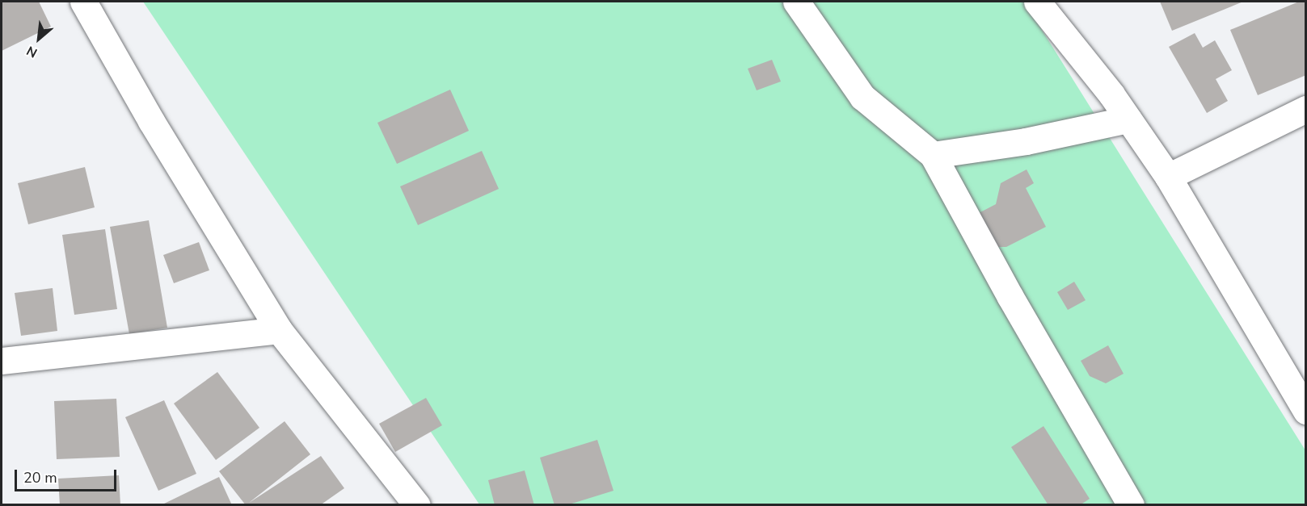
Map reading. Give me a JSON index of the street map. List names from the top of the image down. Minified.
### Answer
{"scale_bar":"20 m","north":"bottom left"}
